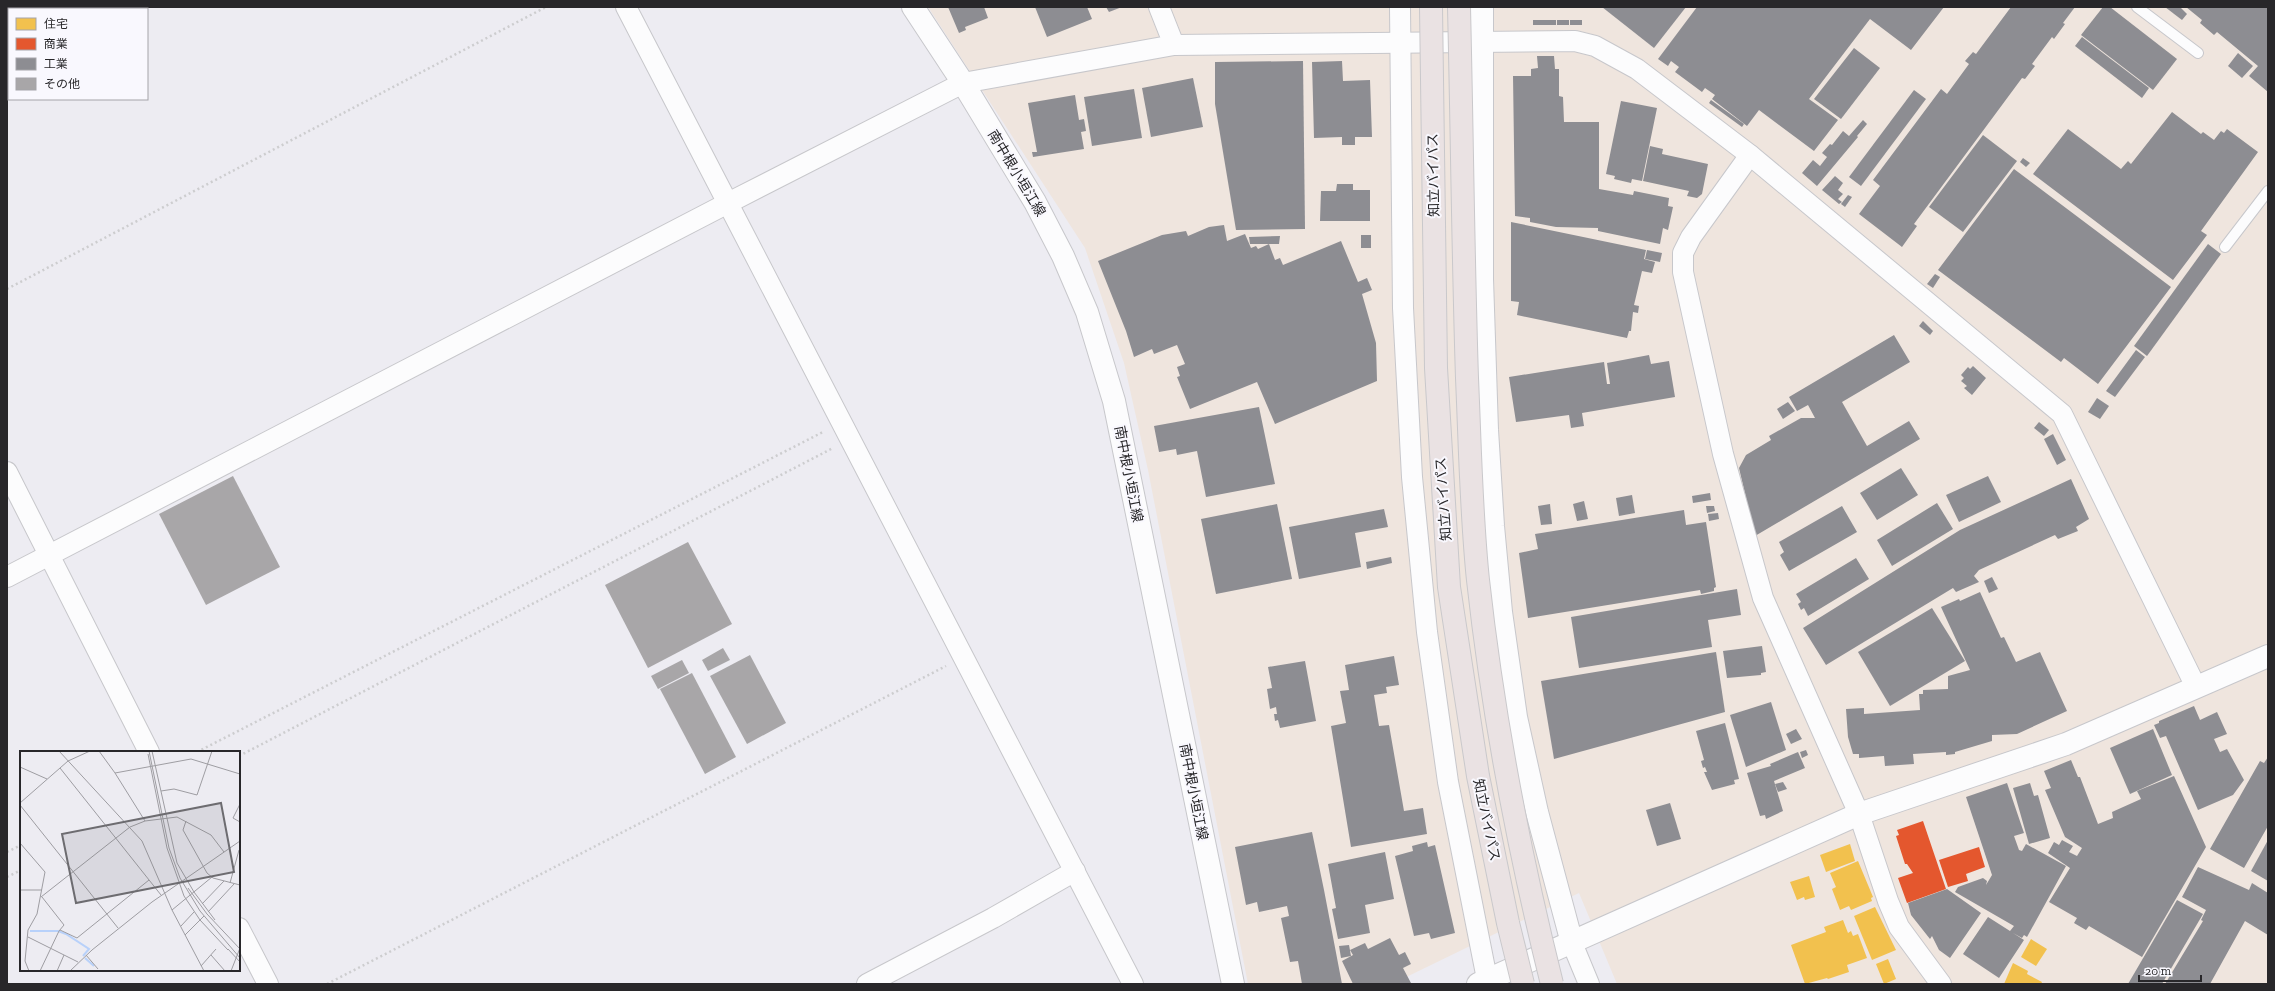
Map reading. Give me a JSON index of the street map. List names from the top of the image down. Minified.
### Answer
{"streets":{"highway":["知立バイパス"],"street":["南中根小垣江線"]},"legend":["住宅","商業","工業","その他"],"scale_bar":"20 m"}
